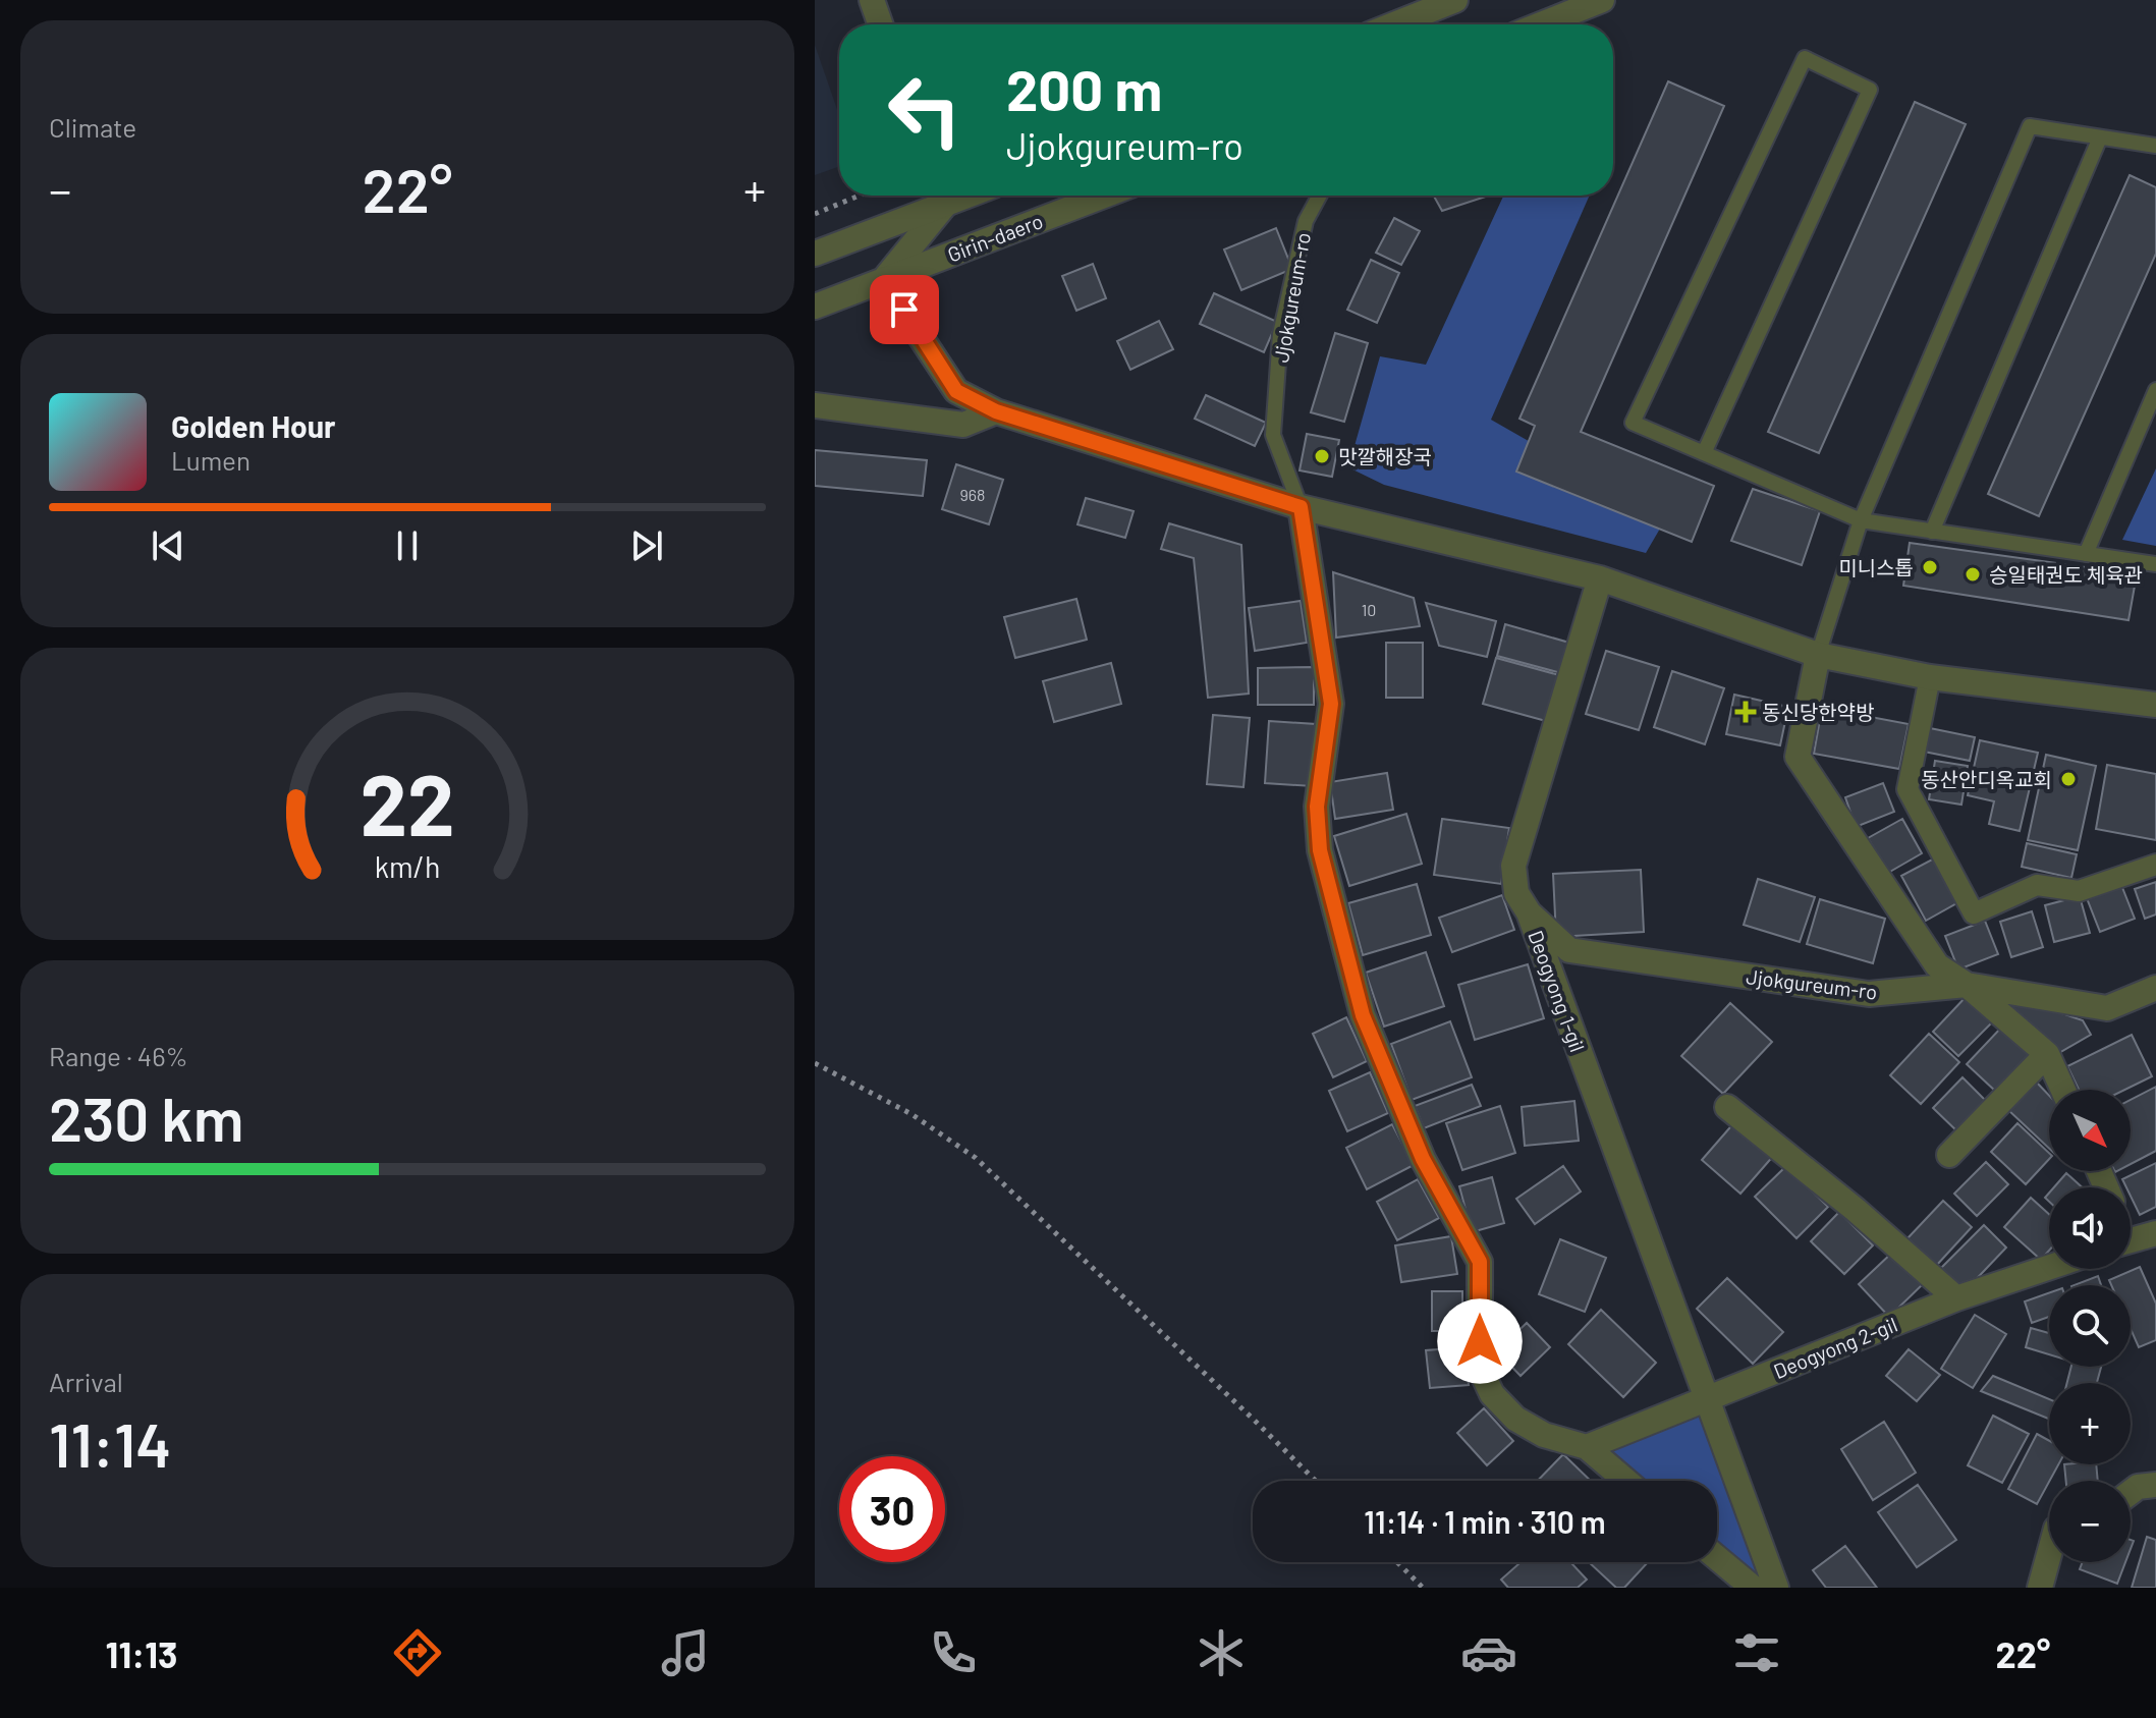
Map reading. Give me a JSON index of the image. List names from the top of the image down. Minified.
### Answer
{"streets":{"street":["Girin-daero","Jjokgureum-ro","Deogyong 1-gil","Deogyong 2-gil"]},"crossings":[["Jjokgureum-ro","Deogyong 1-gil"],["Jjokgureum-ro","Deogyong 2-gil"],["Deogyong 1-gil","Deogyong 2-gil"]],"places":{"other":["맛깔해장국","미니스톱","승일태권도 체육관","동산안디옥교회"],"health":["동신당한약방"]},"house_numbers":["968","10"],"north":"bottom right","page":{"tile":["Climate",["Range · 46%","230 km"],["Arrival","11:14"]],"turn":["200 m","Jjokgureum-ro"],"heat":["−","22°","+"],"song":["Golden Hour","Lumen"],"map_buttons":["+","−"],"limit":"30","trip":"11:14 · 1 min · 310 m","tabs":["11:13","22°"],"gauge":["22","km/h"]}}
